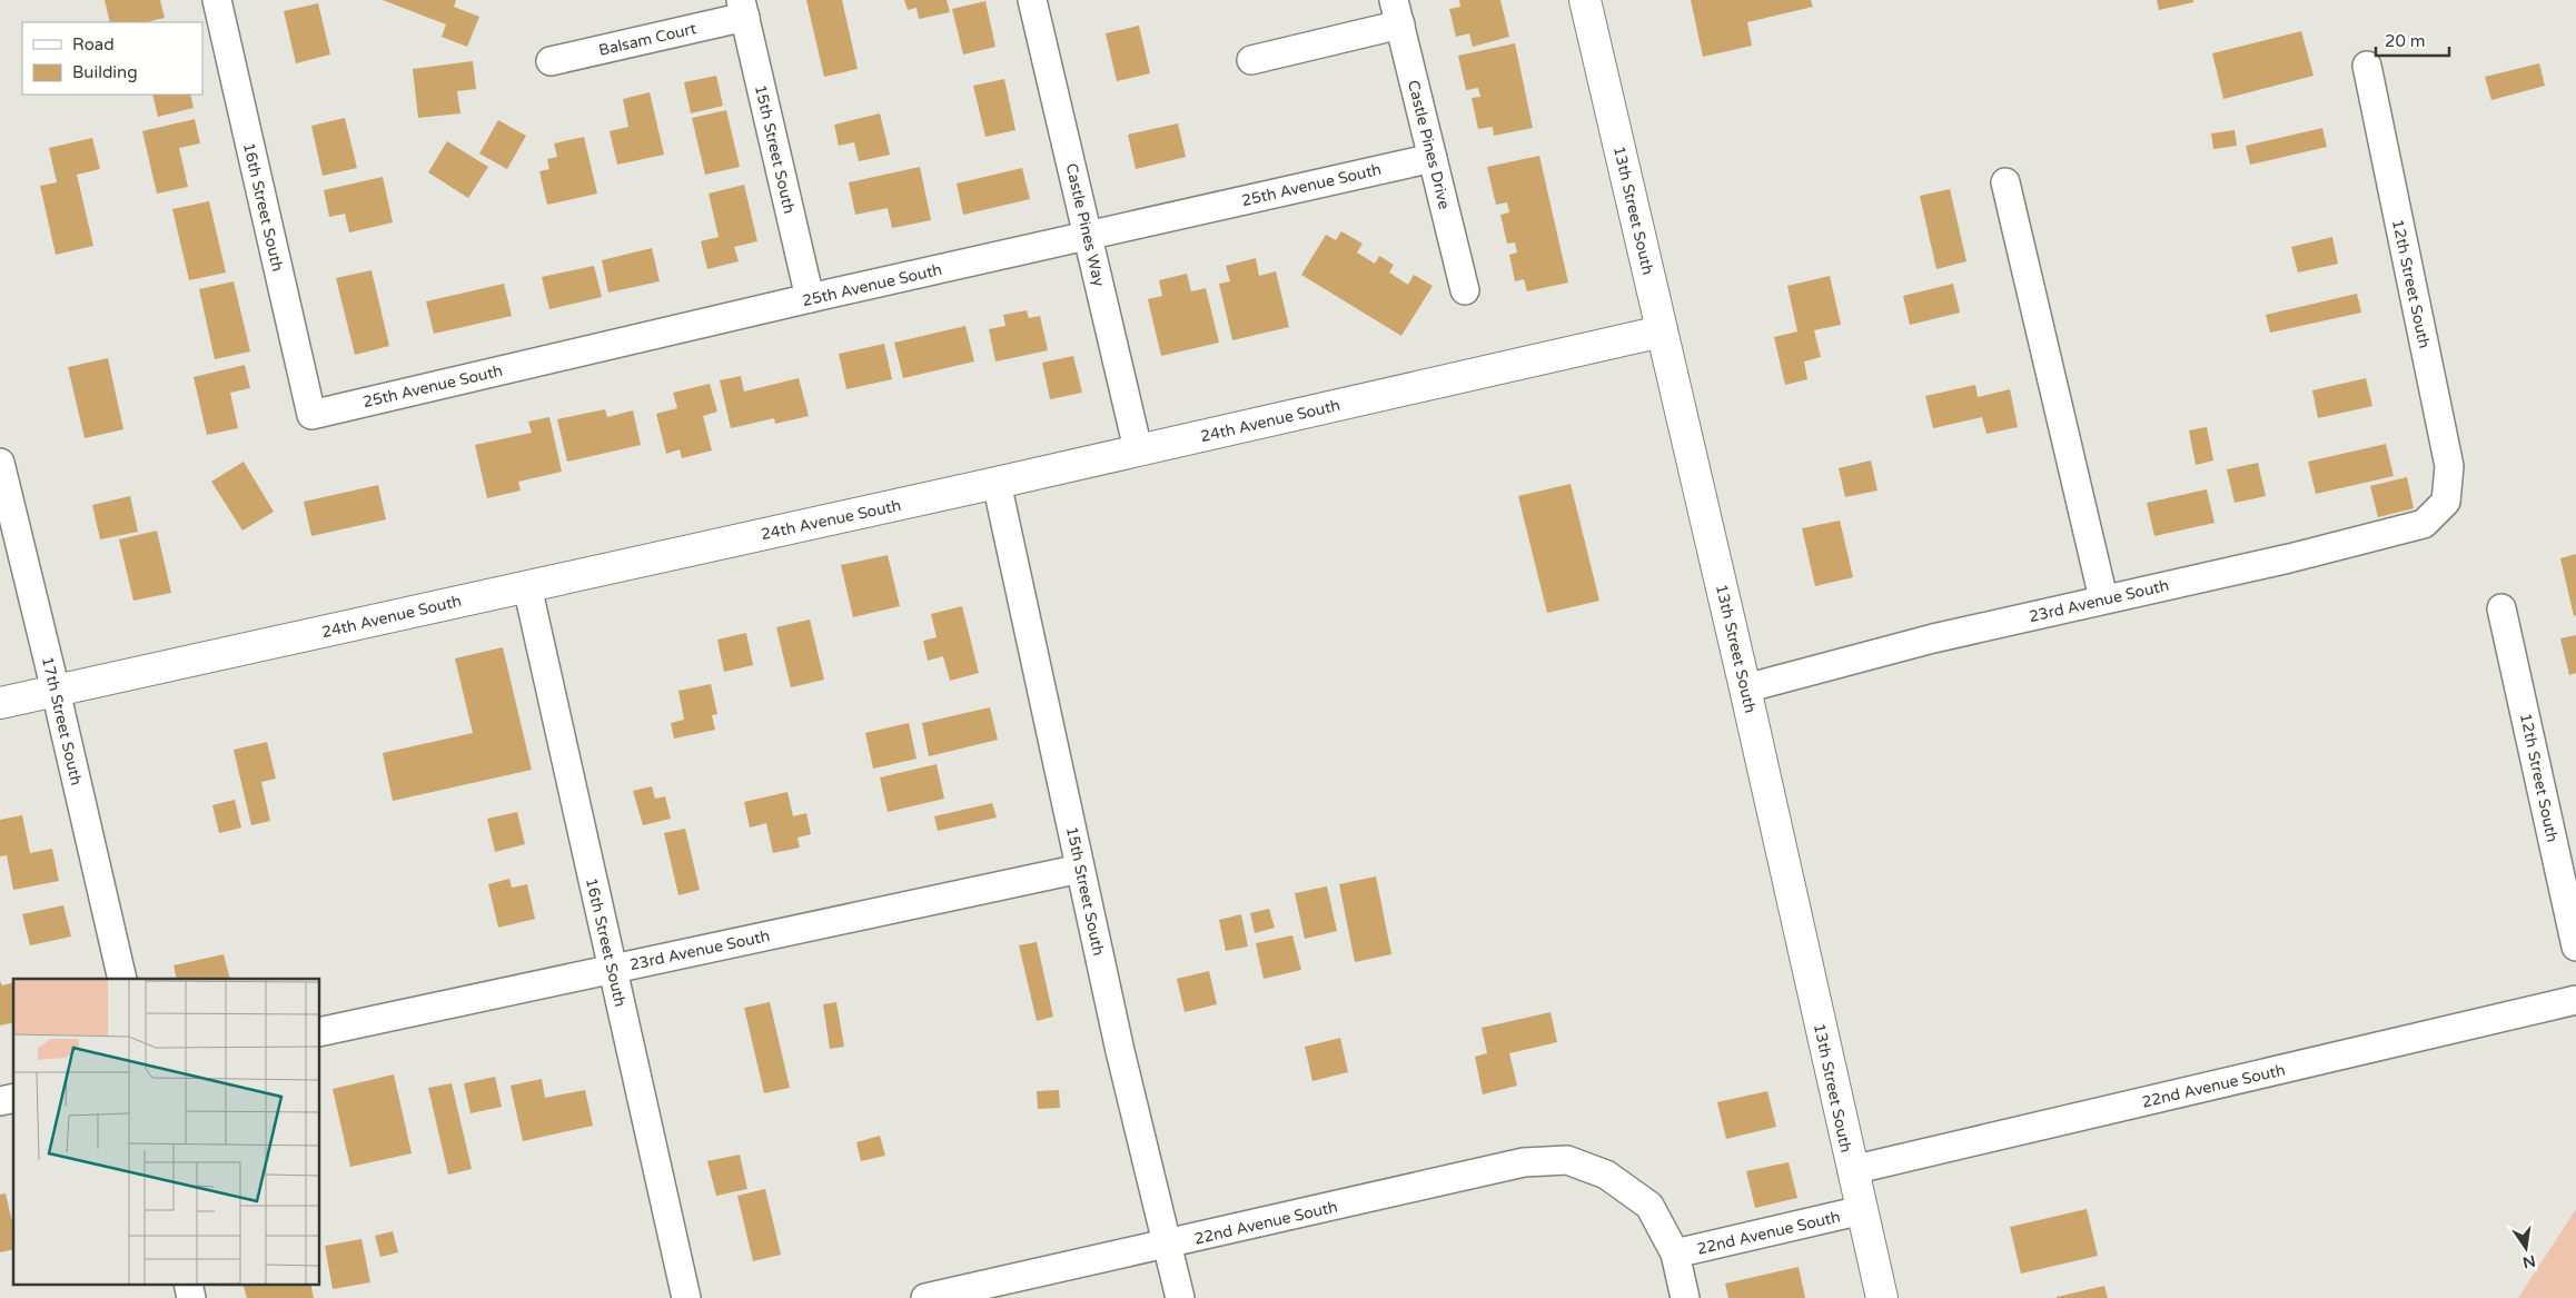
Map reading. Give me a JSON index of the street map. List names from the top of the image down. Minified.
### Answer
{"streets":{"street":["Balsam Court","Castle Pines Drive","15th Street South","25th Avenue South","16th Street South","13th Street South","Castle Pines Way","12th Street South","24th Avenue South","23rd Avenue South","17th Street South","22nd Avenue South"]},"crossings":[["Balsam Court","15th Street South"],["Castle Pines Drive","25th Avenue South"],["15th Street South","25th Avenue South"],["15th Street South","24th Avenue South"],["15th Street South","23rd Avenue South"],["15th Street South","22nd Avenue South"],["25th Avenue South","16th Street South"],["25th Avenue South","Castle Pines Way"],["16th Street South","24th Avenue South"],["16th Street South","23rd Avenue South"],["13th Street South","24th Avenue South"],["13th Street South","23rd Avenue South"],["13th Street South","22nd Avenue South"],["Castle Pines Way","24th Avenue South"],["12th Street South","23rd Avenue South"],["24th Avenue South","17th Street South"]],"legend":["Road","Building"],"scale_bar":"20 m","north":"bottom"}
